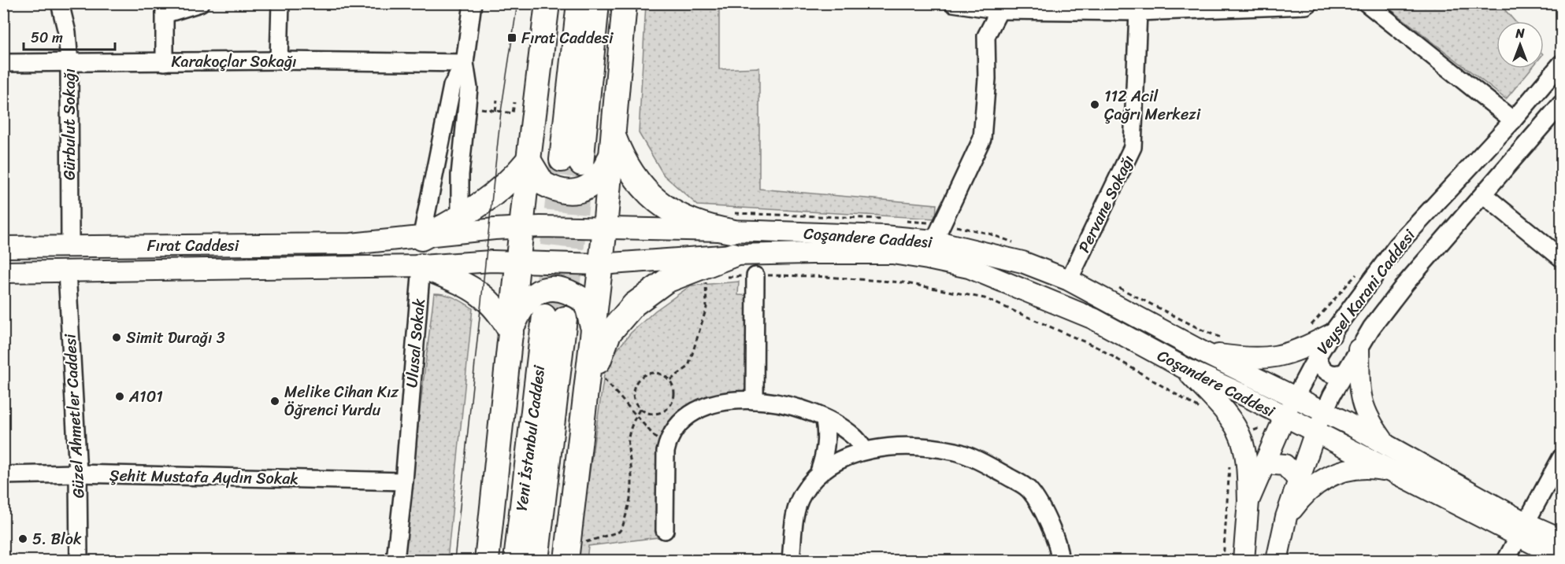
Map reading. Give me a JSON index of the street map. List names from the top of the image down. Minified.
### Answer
{"streets":{"highway":["Yeni İstanbul Caddesi"],"main road":["Coşandere Caddesi","Fırat Caddesi","Veysel Karani Caddesi"],"street":["Karakoçlar Sokağı","Gürbulut Sokağı","Pervane Sokağı","Ulusal Sokak","Güzel Ahmetler Caddesi","Şehit Mustafa Aydın Sokak"]},"crossings":[["Karakoçlar Sokağı","Gürbulut Sokağı"],["Gürbulut Sokağı","Fırat Caddesi"],["Pervane Sokağı","Coşandere Caddesi"],["Coşandere Caddesi","Fırat Caddesi"],["Coşandere Caddesi","Veysel Karani Caddesi"],["Fırat Caddesi","Ulusal Sokak"],["Fırat Caddesi","Güzel Ahmetler Caddesi"],["Ulusal Sokak","Şehit Mustafa Aydın Sokak"],["Güzel Ahmetler Caddesi","Şehit Mustafa Aydın Sokak"]],"places":{"transit":["Fırat Caddesi"],"other":["112 Acil Çağrı Merkezi","Simit Durağı 3","A101","Melike Cihan Kız Öğrenci Yurdu","5. Blok"]},"scale_bar":"50 m","north":"top"}
